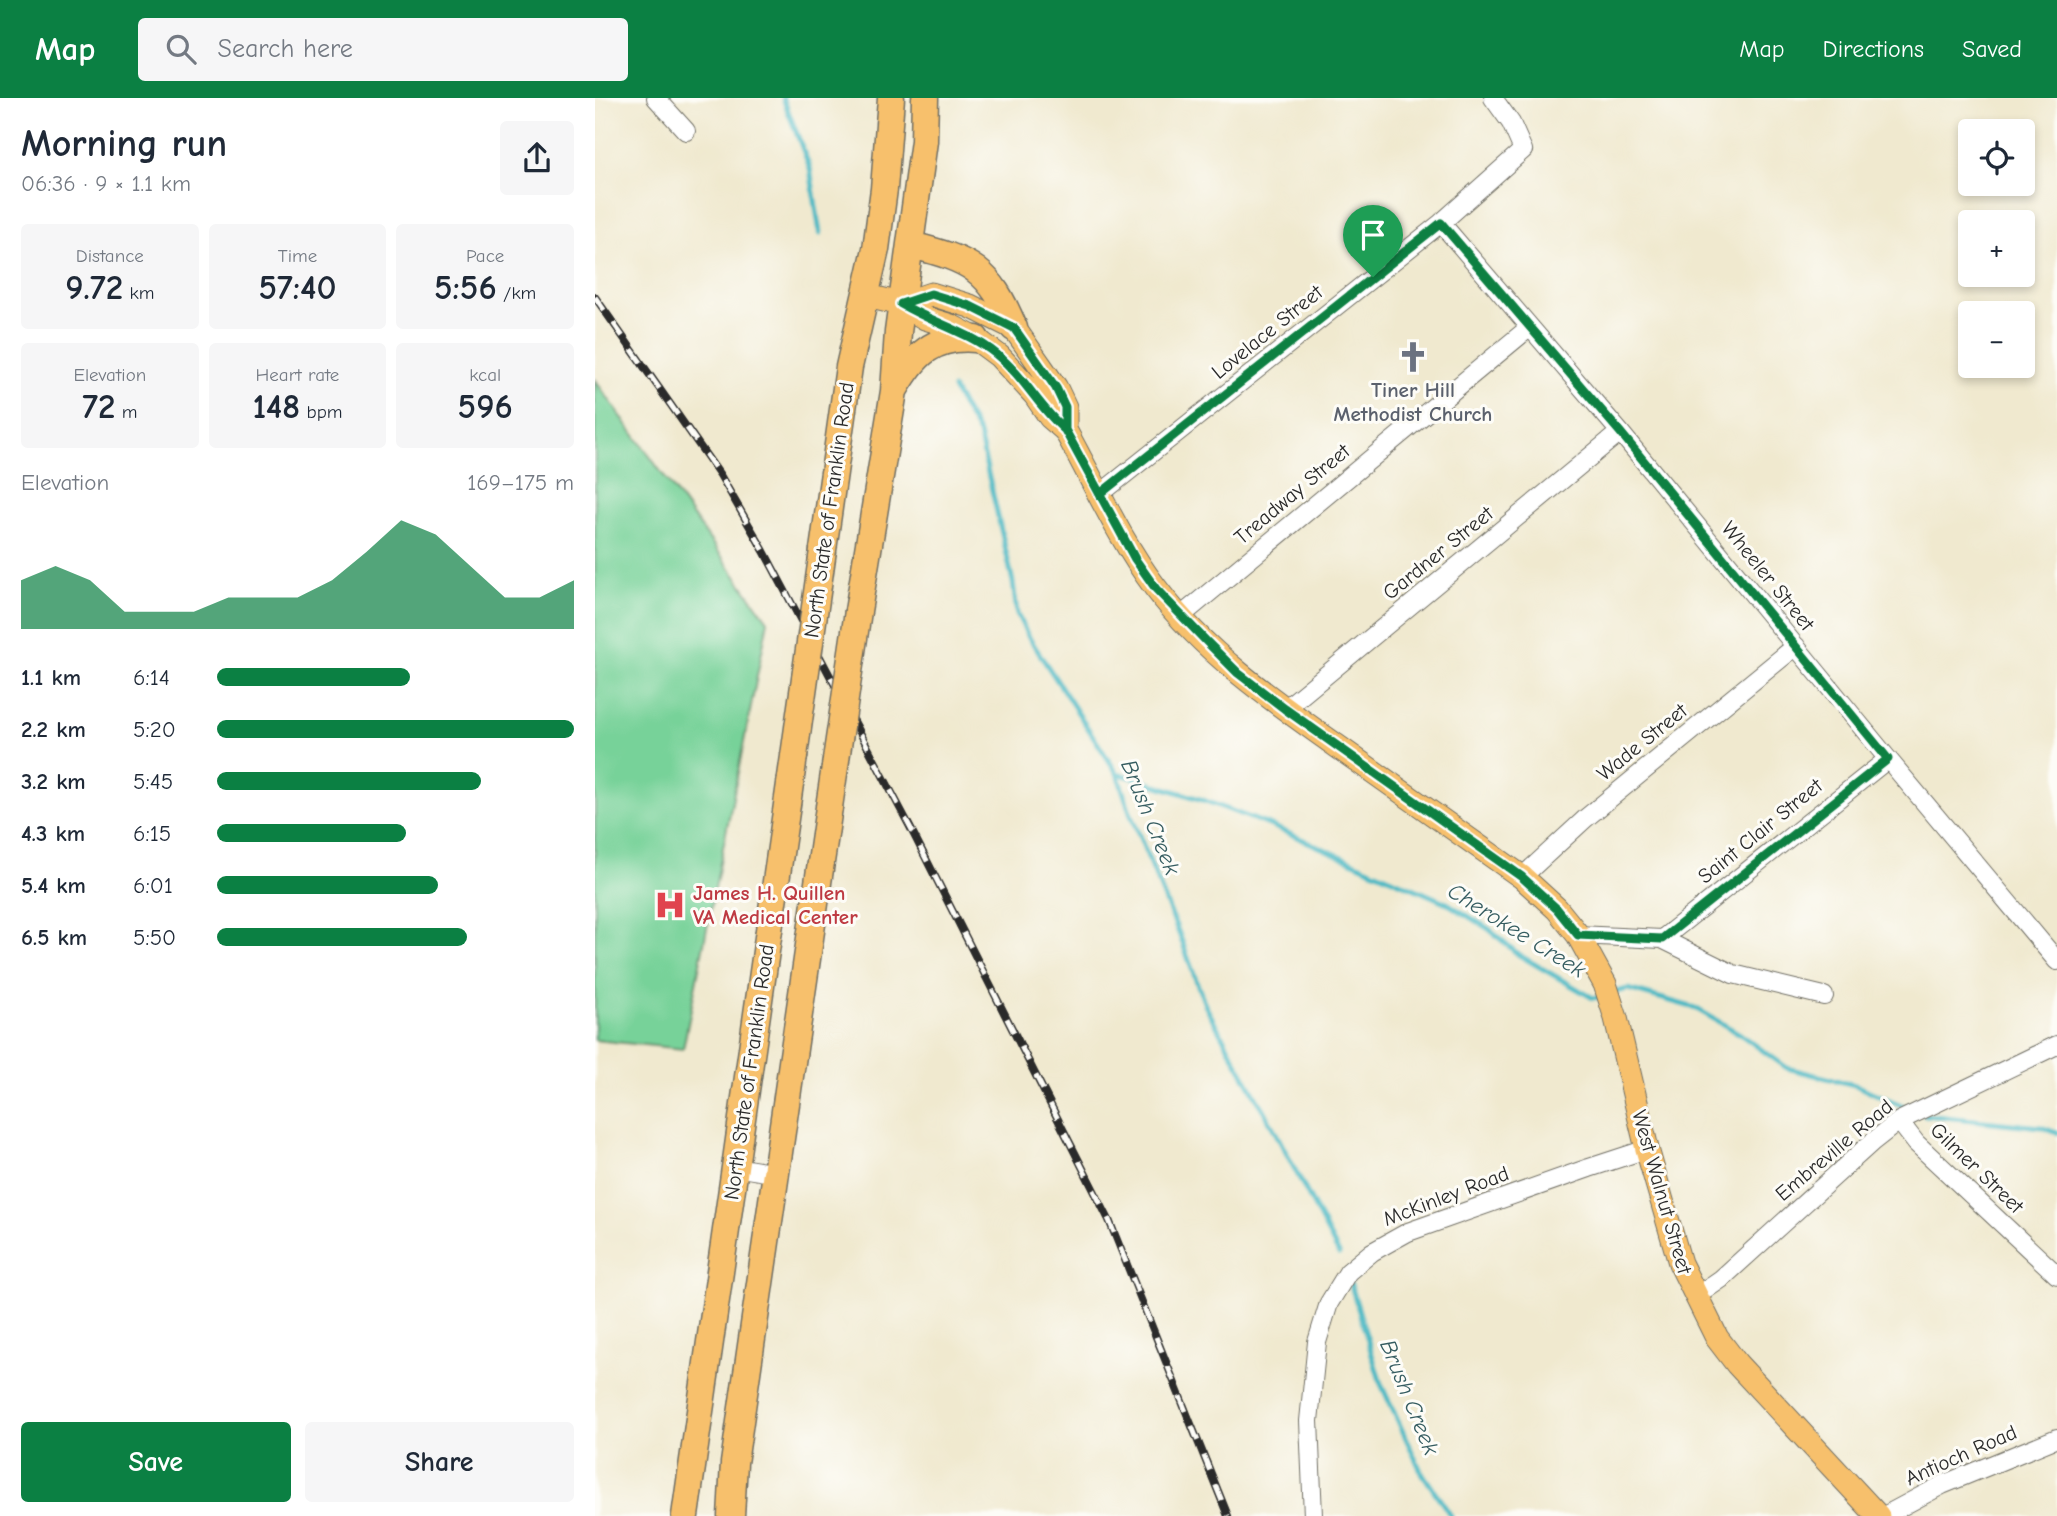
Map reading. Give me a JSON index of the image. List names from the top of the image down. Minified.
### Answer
{"streets":{"highway":["North State of Franklin Road"],"main road":["West Walnut Street"],"street":["Lovelace Street","Treadway Street","Gardner Street","Wheeler Street","Wade Street","Saint Clair Street","Embreville Road","Gilmer Street","McKinley Road","Antioch Road"]},"crossings":[["Lovelace Street","Wheeler Street"],["Lovelace Street","West Walnut Street"],["Treadway Street","Wheeler Street"],["Treadway Street","West Walnut Street"],["North State of Franklin Road","West Walnut Street"],["Gardner Street","Wheeler Street"],["Gardner Street","West Walnut Street"],["Wheeler Street","Wade Street"],["Wheeler Street","Saint Clair Street"],["Wade Street","West Walnut Street"],["Embreville Road","Gilmer Street"],["Embreville Road","West Walnut Street"],["West Walnut Street","McKinley Road"]],"water":["Brush Creek","Cherokee Creek"],"places":{"church":["Tiner Hill Methodist Church"],"hospital":["James H. Quillen VA Medical Center"]},"page":{"header":"Map","search":"Search here","nav":["Map","Directions","Saved"],"heading":["Morning run","06:36 · 9 × 1.1 km"],"map_buttons":["+","−"],"stats":[["Distance","9.72 km"],["Time","57:40"],["Pace","5:56 /km"],["Elevation","72 m"],["Heart rate","148 bpm"],["kcal","596"]],"chart":["Elevation","169–175 m"],"list":[{"name":"1.1 km","note":"6:14"},{"name":"2.2 km","note":"5:20"},{"name":"3.2 km","note":"5:45"},{"name":"4.3 km","note":"6:15"},{"name":"5.4 km","note":"6:01"},{"name":"6.5 km","note":"5:50"}],"buttons":["Save","Share"]}}
